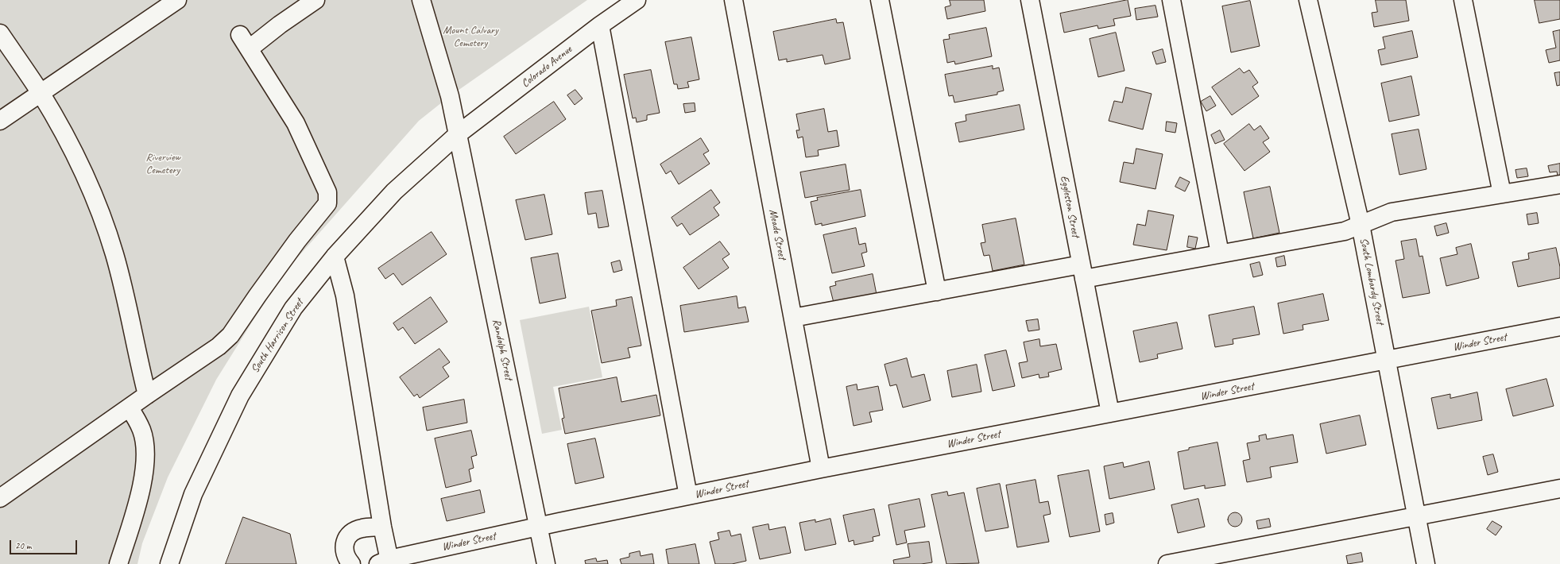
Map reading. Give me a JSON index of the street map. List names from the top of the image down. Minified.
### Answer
{"streets":{"street":["Colorado Avenue","Eggleston Street","Meade Street","South Lombardy Street","South Harrison Street","Winder Street","Randolph Street"]},"crossings":[["Colorado Avenue","South Harrison Street"],["Colorado Avenue","Randolph Street"],["Eggleston Street","Winder Street"],["Meade Street","Winder Street"],["South Lombardy Street","Winder Street"],["South Harrison Street","Randolph Street"],["Winder Street","Randolph Street"]],"parks":["Mount Calvary Cemetery","Riverview Cemetery"],"scale_bar":"20 m"}
